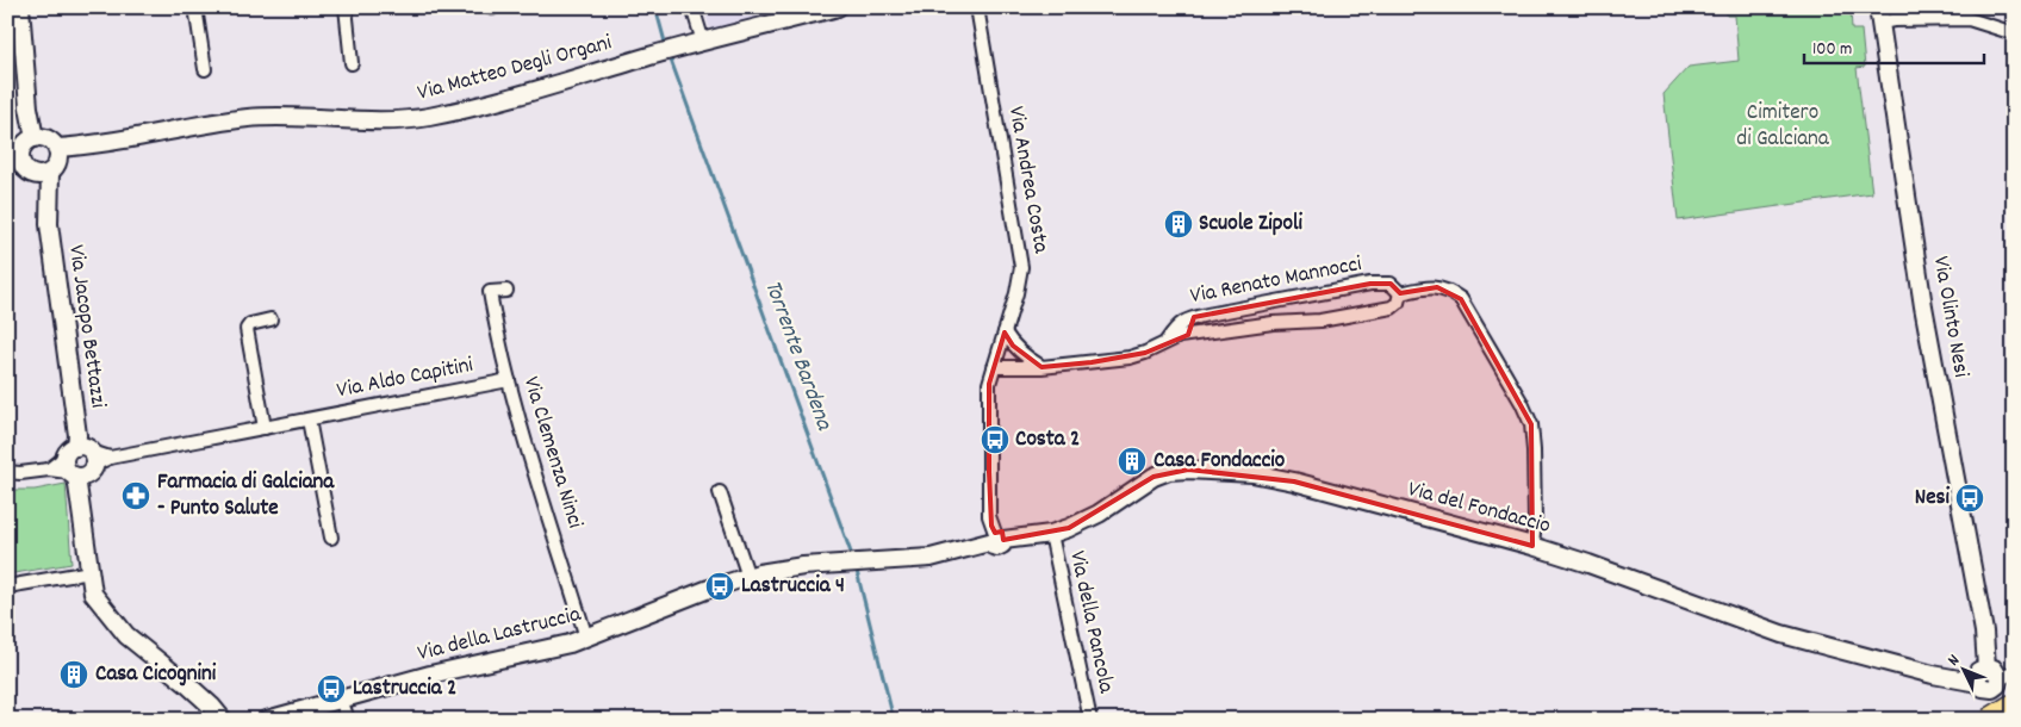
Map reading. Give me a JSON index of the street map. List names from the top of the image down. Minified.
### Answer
{"streets":{"street":["Via Matteo Degli Organi","Via Andrea Costa","Via Renato Mannocci","Via Olinto Nesi","Via Jacopo Bettazzi","Via Aldo Capitini","Via Clemenza Ninci","Via del Fondaccio","Via della Pancola","Via della Lastruccia"]},"crossings":[["Via Matteo Degli Organi","Via Jacopo Bettazzi"],["Via Andrea Costa","Via Renato Mannocci"],["Via Andrea Costa","Via del Fondaccio"],["Via Olinto Nesi","Via del Fondaccio"],["Via Jacopo Bettazzi","Via Aldo Capitini"],["Via Aldo Capitini","Via Clemenza Ninci"],["Via Clemenza Ninci","Via della Lastruccia"],["Via del Fondaccio","Via della Pancola"],["Via del Fondaccio","Via della Lastruccia"]],"water":["Torrente Bardena"],"parks":["Cimitero di Galciana"],"places":{"building":["Scuole Zipoli","Casa Fondaccio","Casa Cicognini"],"bus stop":["Costa 2","Nesi","Lastruccia 4","Lastruccia 2"],"pharmacy":["Farmacia di Galciana - Punto Salute"]},"scale_bar":"100 m","north":"top left"}
